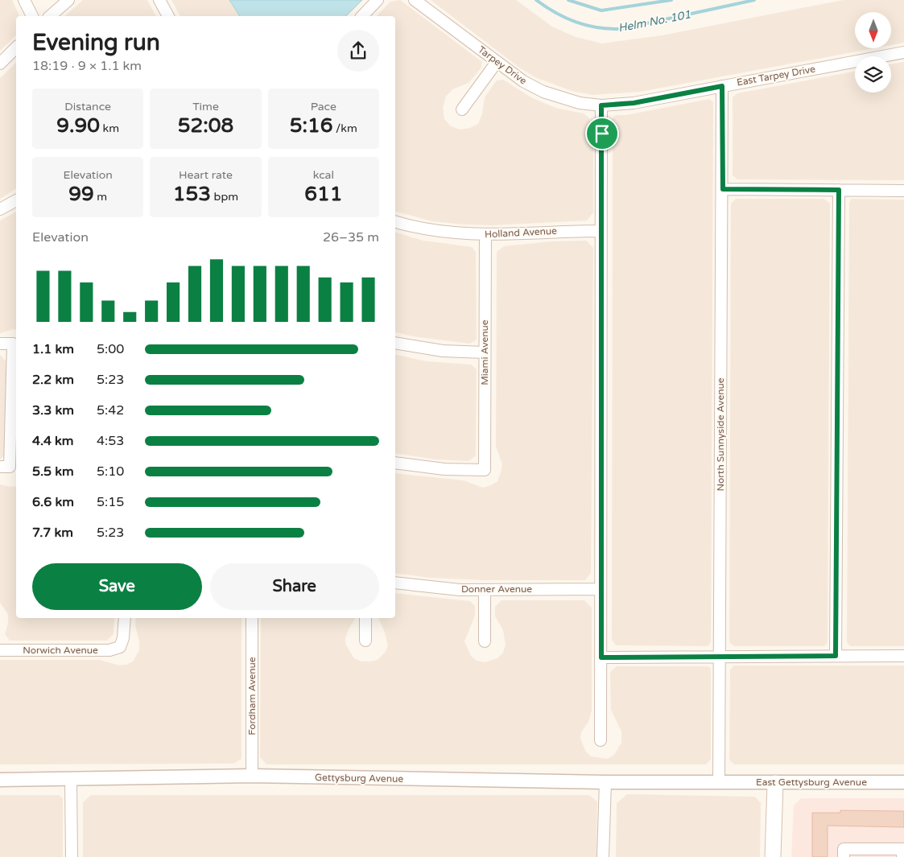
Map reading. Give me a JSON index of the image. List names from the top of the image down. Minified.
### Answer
{"streets":{"street":["Tarpey Drive","East Tarpey Drive","Holland Avenue","Miami Avenue","North Sunnyside Avenue","Donner Avenue","Norwich Avenue","Fordham Avenue","Gettysburg Avenue","East Gettysburg Avenue"]},"crossings":[["Tarpey Drive","East Tarpey Drive"],["East Tarpey Drive","North Sunnyside Avenue"],["Holland Avenue","Miami Avenue"],["North Sunnyside Avenue","Gettysburg Avenue"],["North Sunnyside Avenue","East Gettysburg Avenue"],["Fordham Avenue","Gettysburg Avenue"],["Gettysburg Avenue","East Gettysburg Avenue"]],"water":["Helm No. 101"],"north":"bottom","page":{"heading":["Evening run","18:19 · 9 × 1.1 km"],"stats":[["Distance","9.90 km"],["Time","52:08"],["Pace","5:16 /km"],["Elevation","99 m"],["Heart rate","153 bpm"],["kcal","611"]],"chart":["Elevation","26–35 m"],"list":[{"name":"1.1 km","note":"5:00"},{"name":"2.2 km","note":"5:23"},{"name":"3.3 km","note":"5:42"},{"name":"4.4 km","note":"4:53"},{"name":"5.5 km","note":"5:10"},{"name":"6.6 km","note":"5:15"},{"name":"7.7 km","note":"5:23"}],"buttons":["Save","Share"]}}
